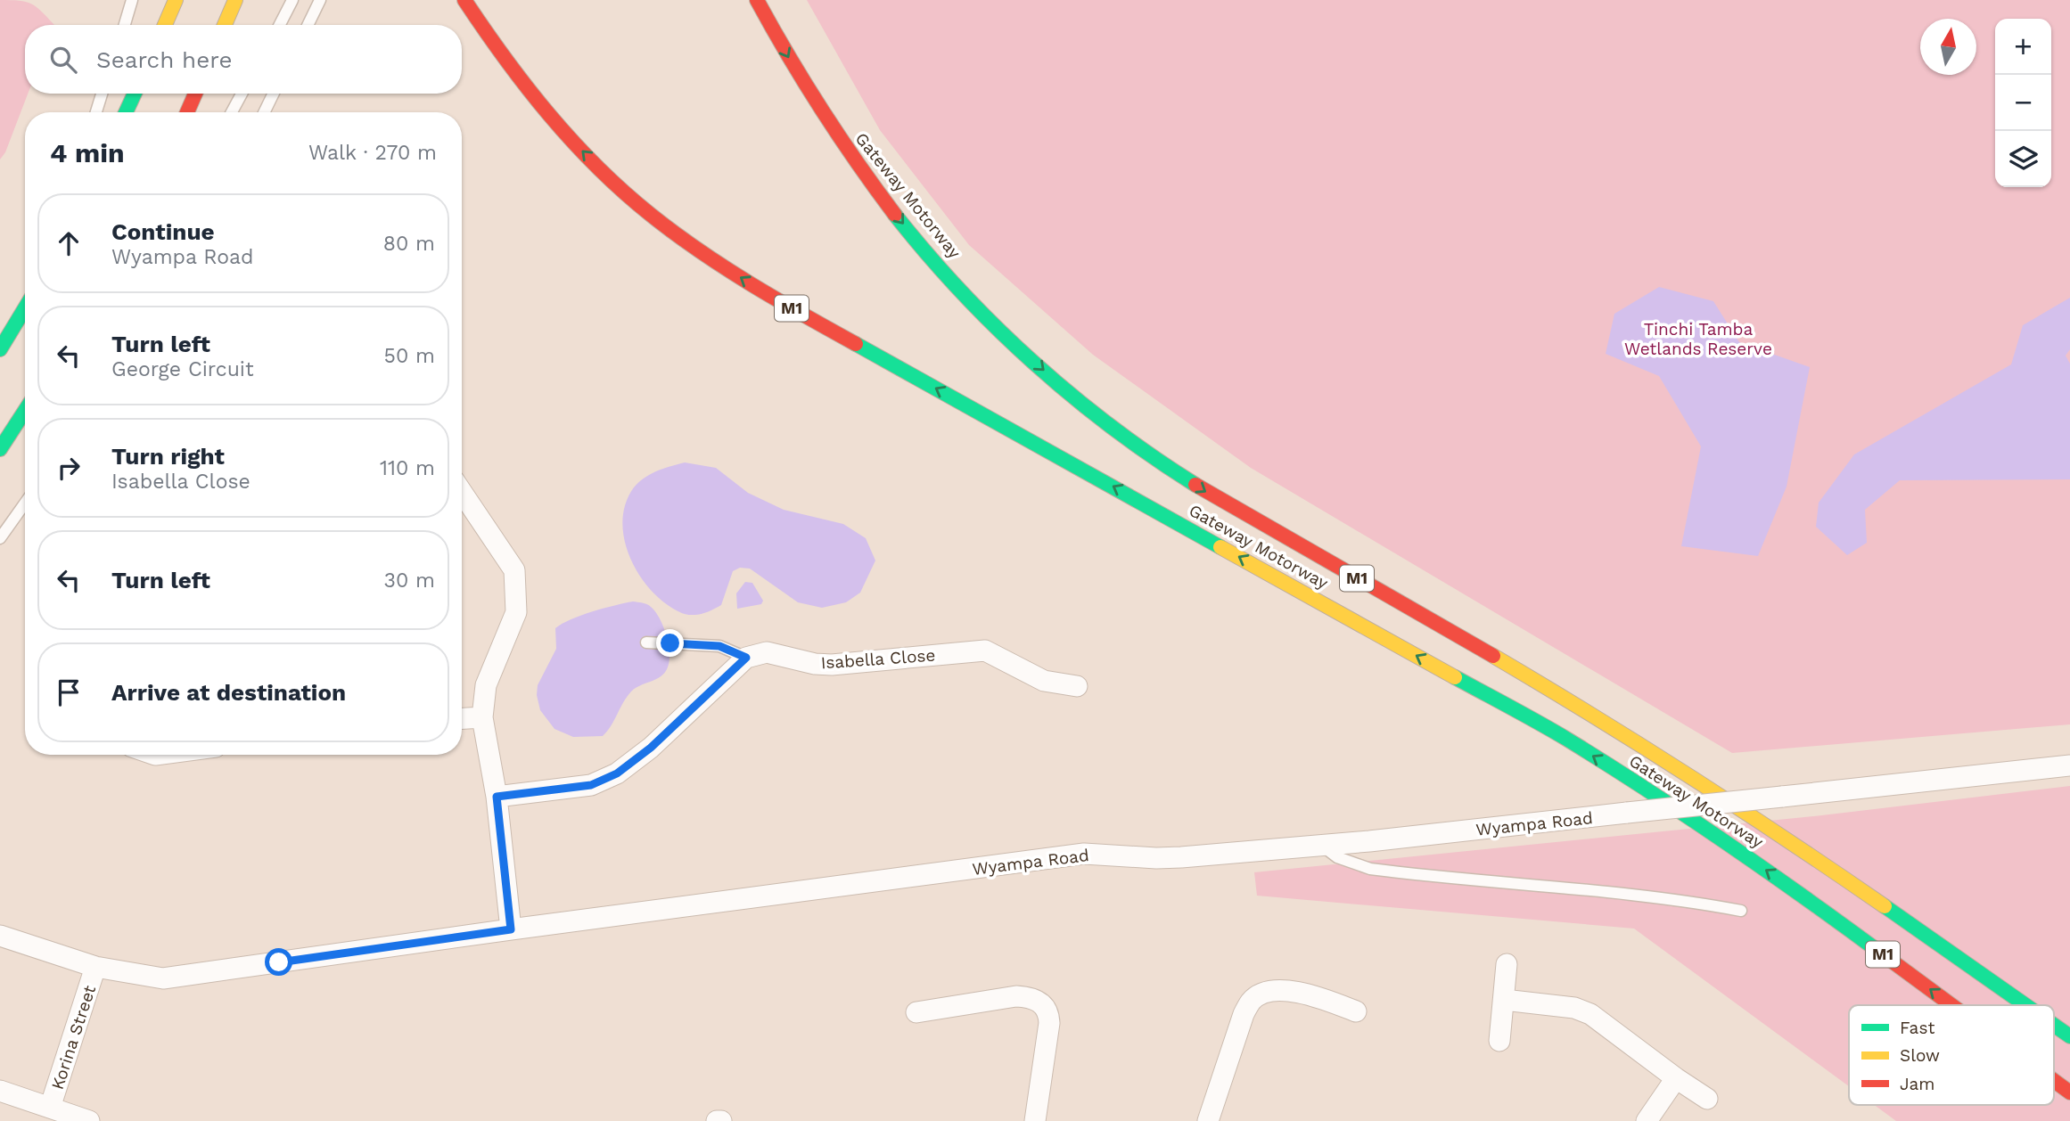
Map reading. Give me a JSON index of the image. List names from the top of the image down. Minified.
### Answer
{"streets":{"highway":["Gateway Motorway","M1"],"street":["Isabella Close","Wyampa Road","Korina Street"]},"crossings":[["Wyampa Road","Korina Street"]],"parks":["Tinchi Tamba Wetlands Reserve"],"legend":["Fast","Slow","Jam"],"north":"top","page":{"map_buttons":["+","−"],"search":"Search here","heading":["4 min","Walk · 270 m"],"list":[["Continue","Wyampa Road","80 m"],["Turn left","George Circuit","50 m"],["Turn right","Isabella Close","110 m"],["Turn left","30 m"],"Arrive at destination"]}}
